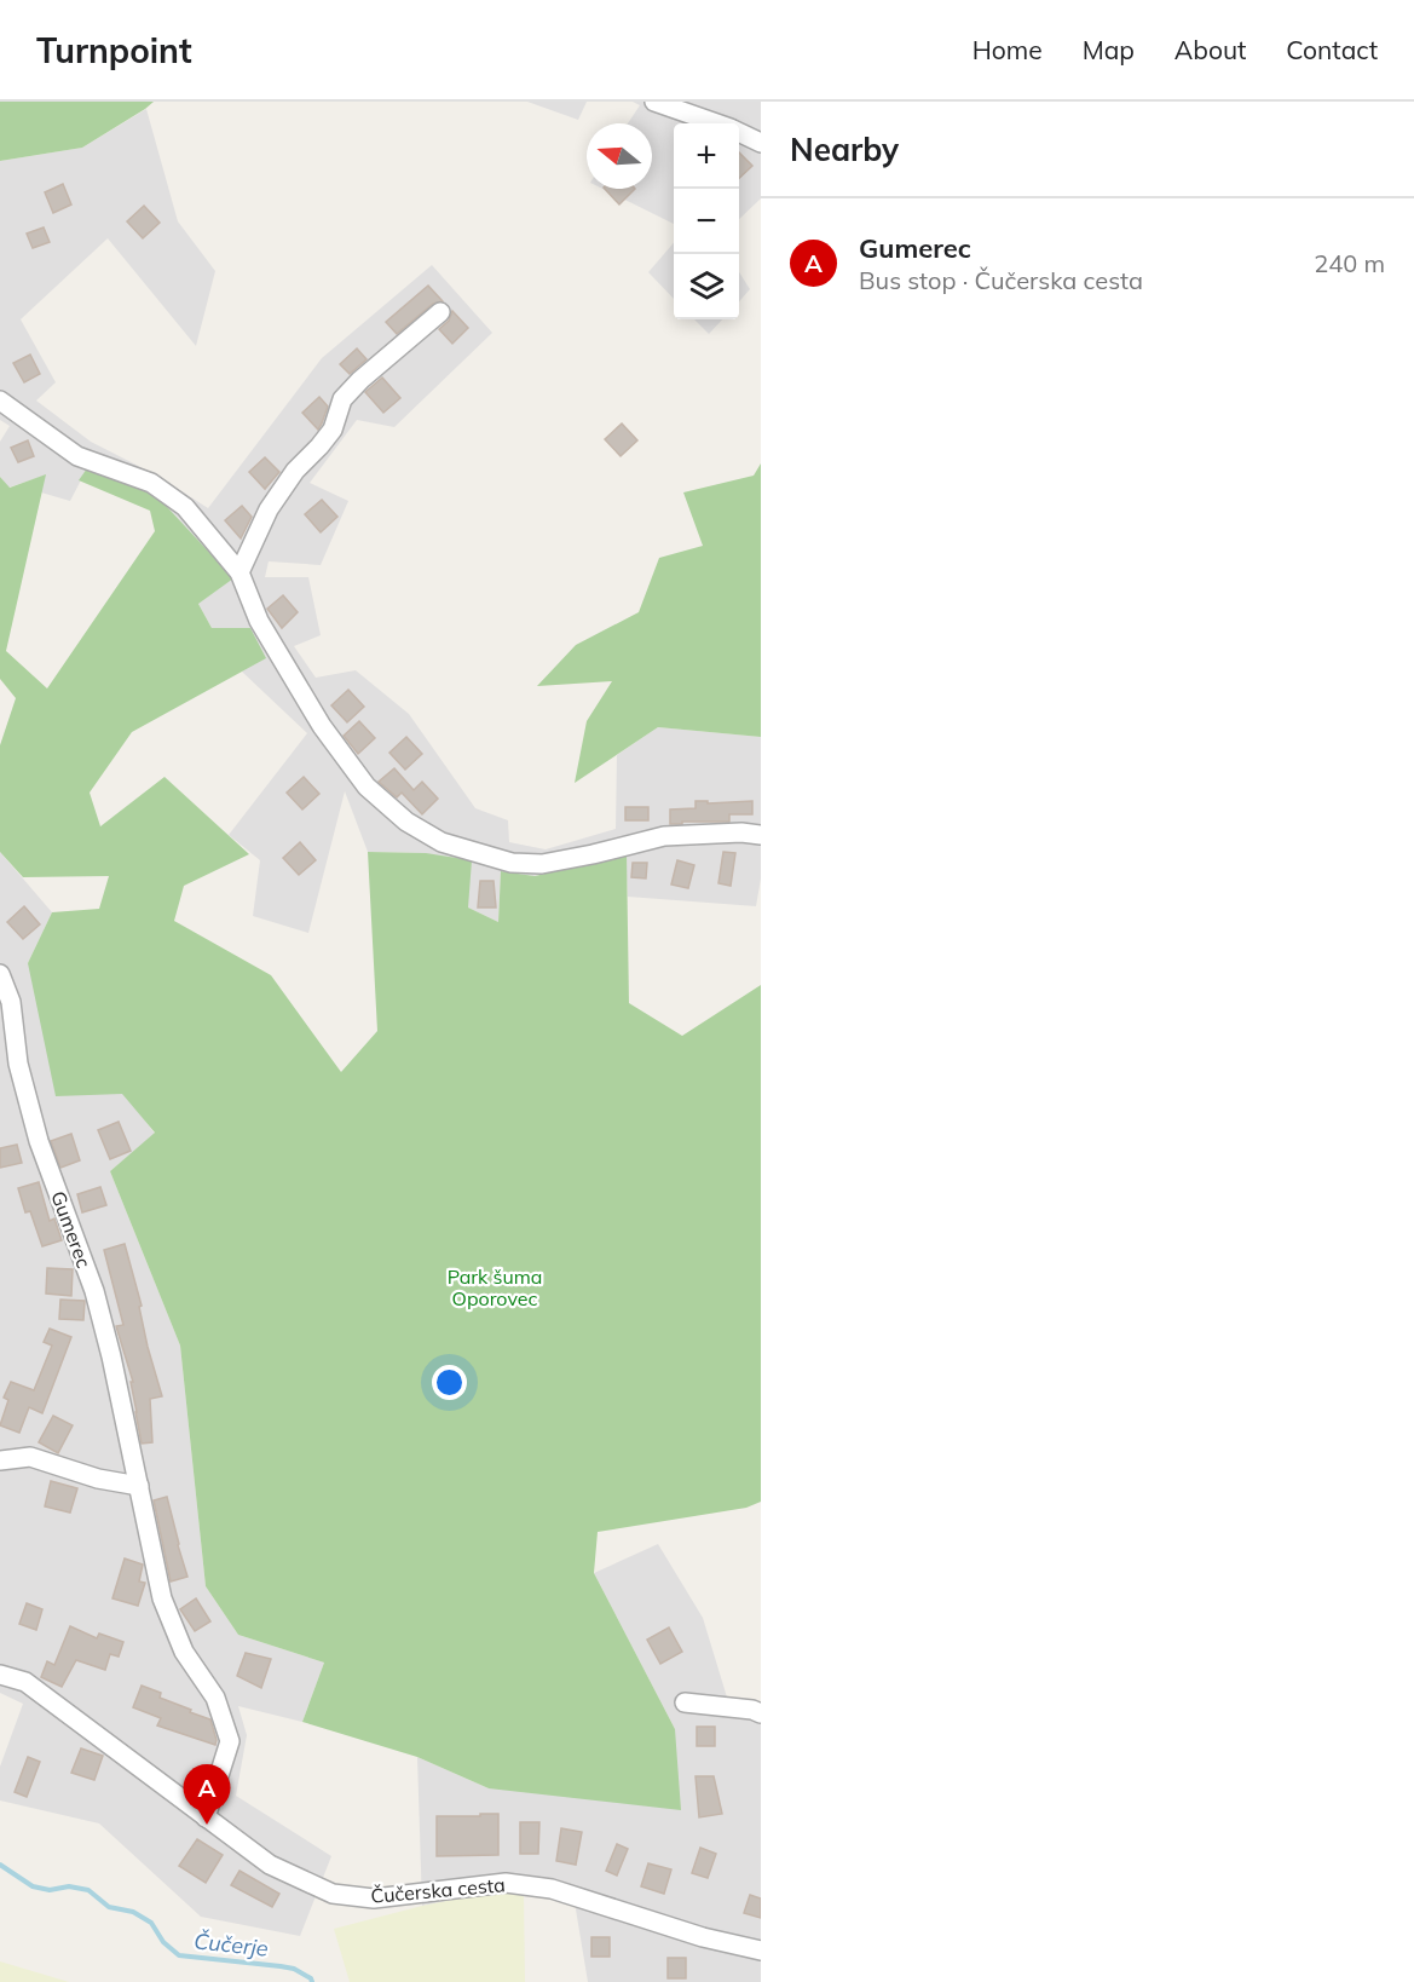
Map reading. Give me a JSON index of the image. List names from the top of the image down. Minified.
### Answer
{"streets":{"street":["Gumerec","Čučerska cesta"]},"crossings":[["Gumerec","Čučerska cesta"]],"water":["Čučerje"],"parks":["Park šuma Oporovec"],"north":"left","page":{"header":"Turnpoint","nav":["Home","Map","About","Contact"],"heading":"Nearby","map_buttons":["+","−"],"list":[{"mark":"A","name":"Gumerec","note":"Bus stop · Čučerska cesta","value":"240 m"}],"pins":"A"}}
